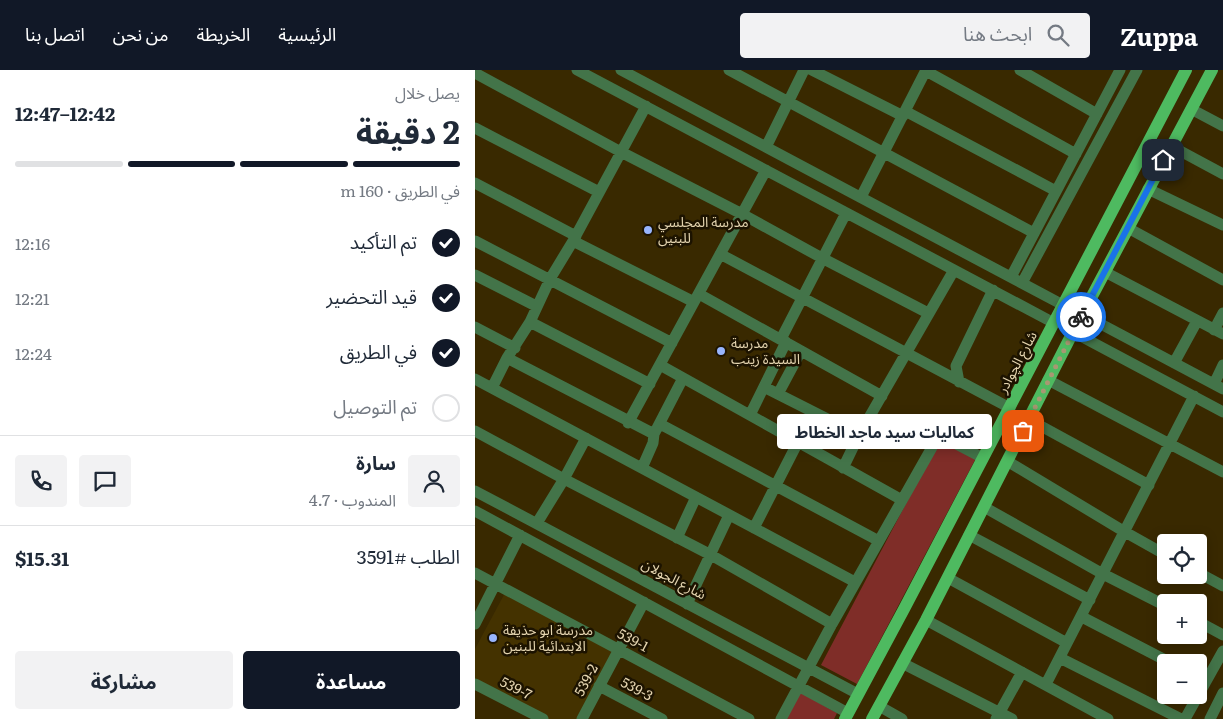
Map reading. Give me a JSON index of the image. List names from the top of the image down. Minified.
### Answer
{"streets":{"main road":["شارع الچوادر"],"street":["شارع الجولان","539-1","539-2","539-7","539-3"]},"crossings":[["شارع الچوادر","شارع الجولان"],["539-1","539-2"],["539-2","539-3"]],"places":["مدرسة المجلسي للبنين","مدرسة السيدة زينب","كماليات سيد ماجد الخطاط","مدرسة ابو حذيفة الابتدائية للبنين"],"page":{"header":"Zuppa","search":"ابحث هنا","nav":["الرئيسية","الخريطة","من نحن","اتصل بنا"],"heading":["2 دقيقة","يصل خلال","12:42–12:47"],"panel":["سارة","المندوب · 4.7","الطلب #3591","$15.31"],"bar":"في الطريق · 160 m","list":[["تم التأكيد","12:16"],["قيد التحضير","12:21"],["في الطريق","12:24"],"تم التوصيل"],"bubble":"كماليات سيد ماجد الخطاط","map_buttons":["+","−"],"buttons":["مساعدة","مشاركة"]}}
